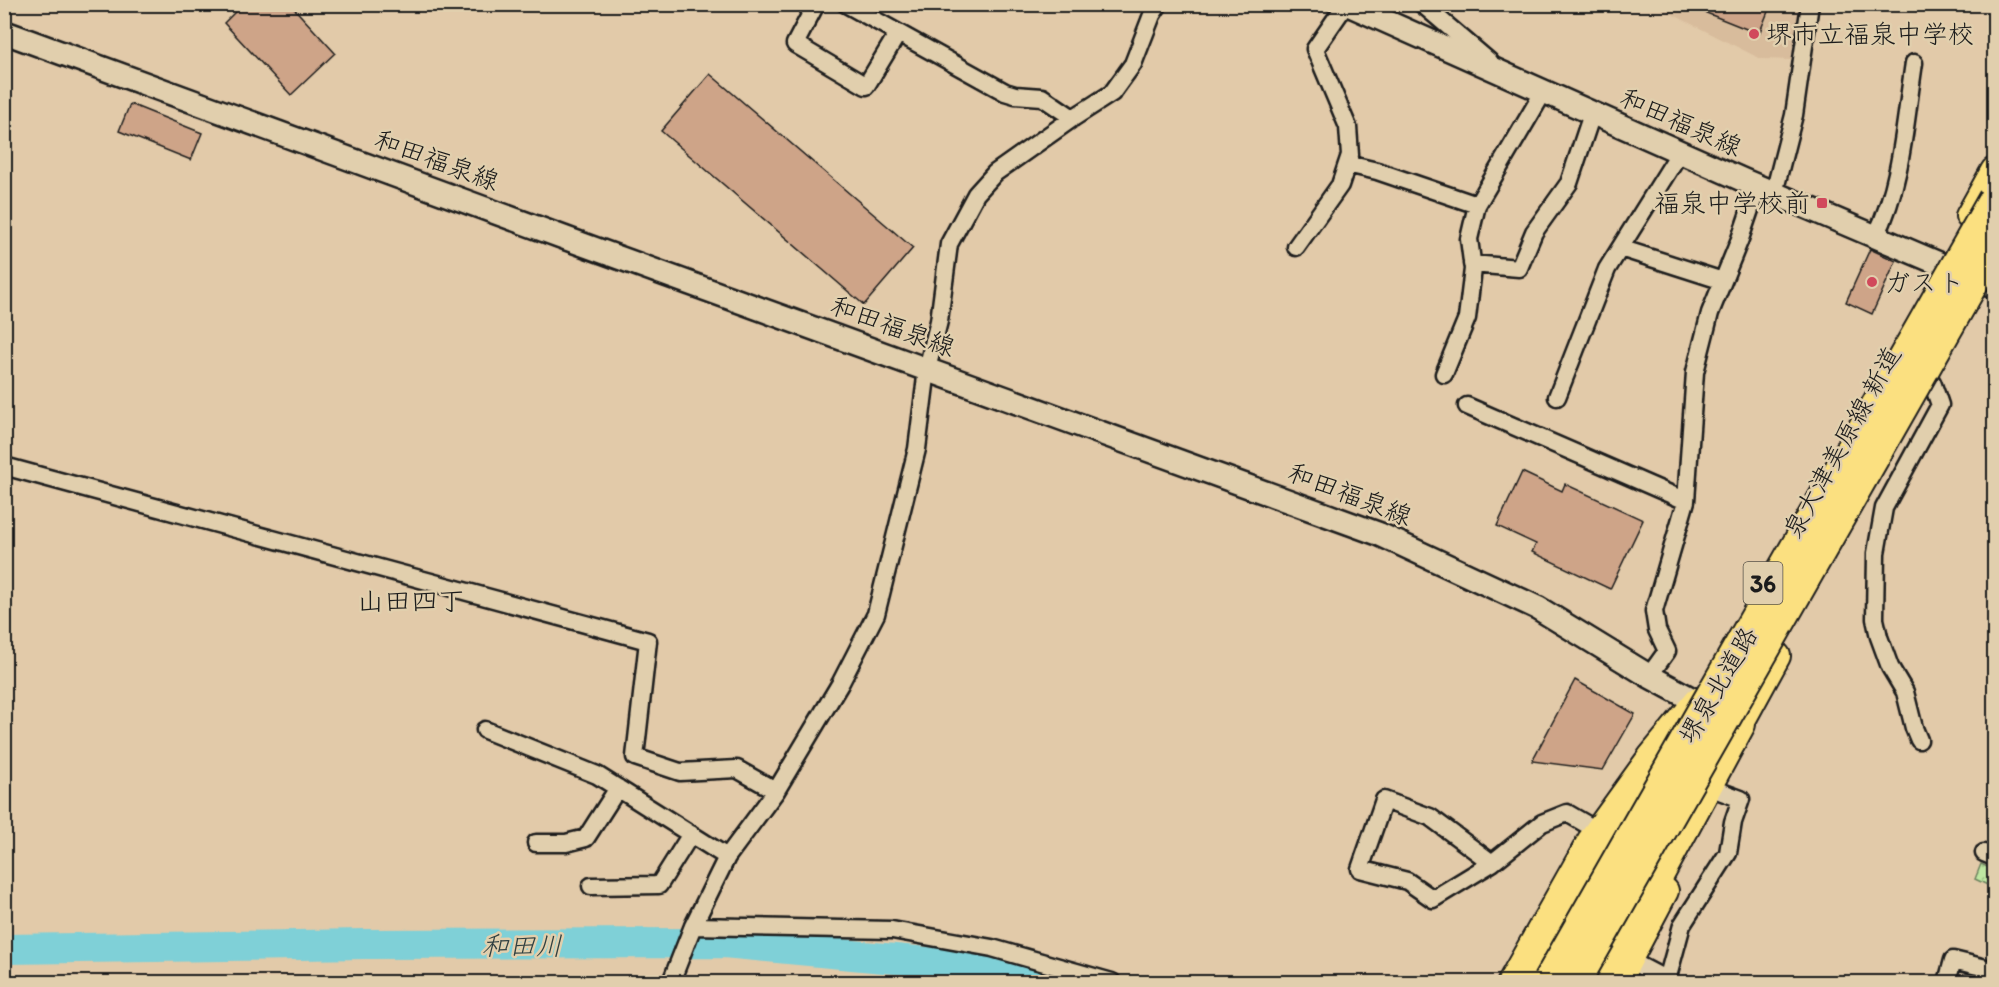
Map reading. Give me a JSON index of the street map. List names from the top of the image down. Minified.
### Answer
{"streets":{"highway":["堺泉北道路"],"main road":["和田福泉線","泉大津美原線 新道","36"]},"crossings":[["和田福泉線","泉大津美原線 新道"]],"districts":["山田四丁"],"water":["和田川"],"places":{"other":["堺市立福泉中学校","ガスト"],"transit":["福泉中学校前"]}}
